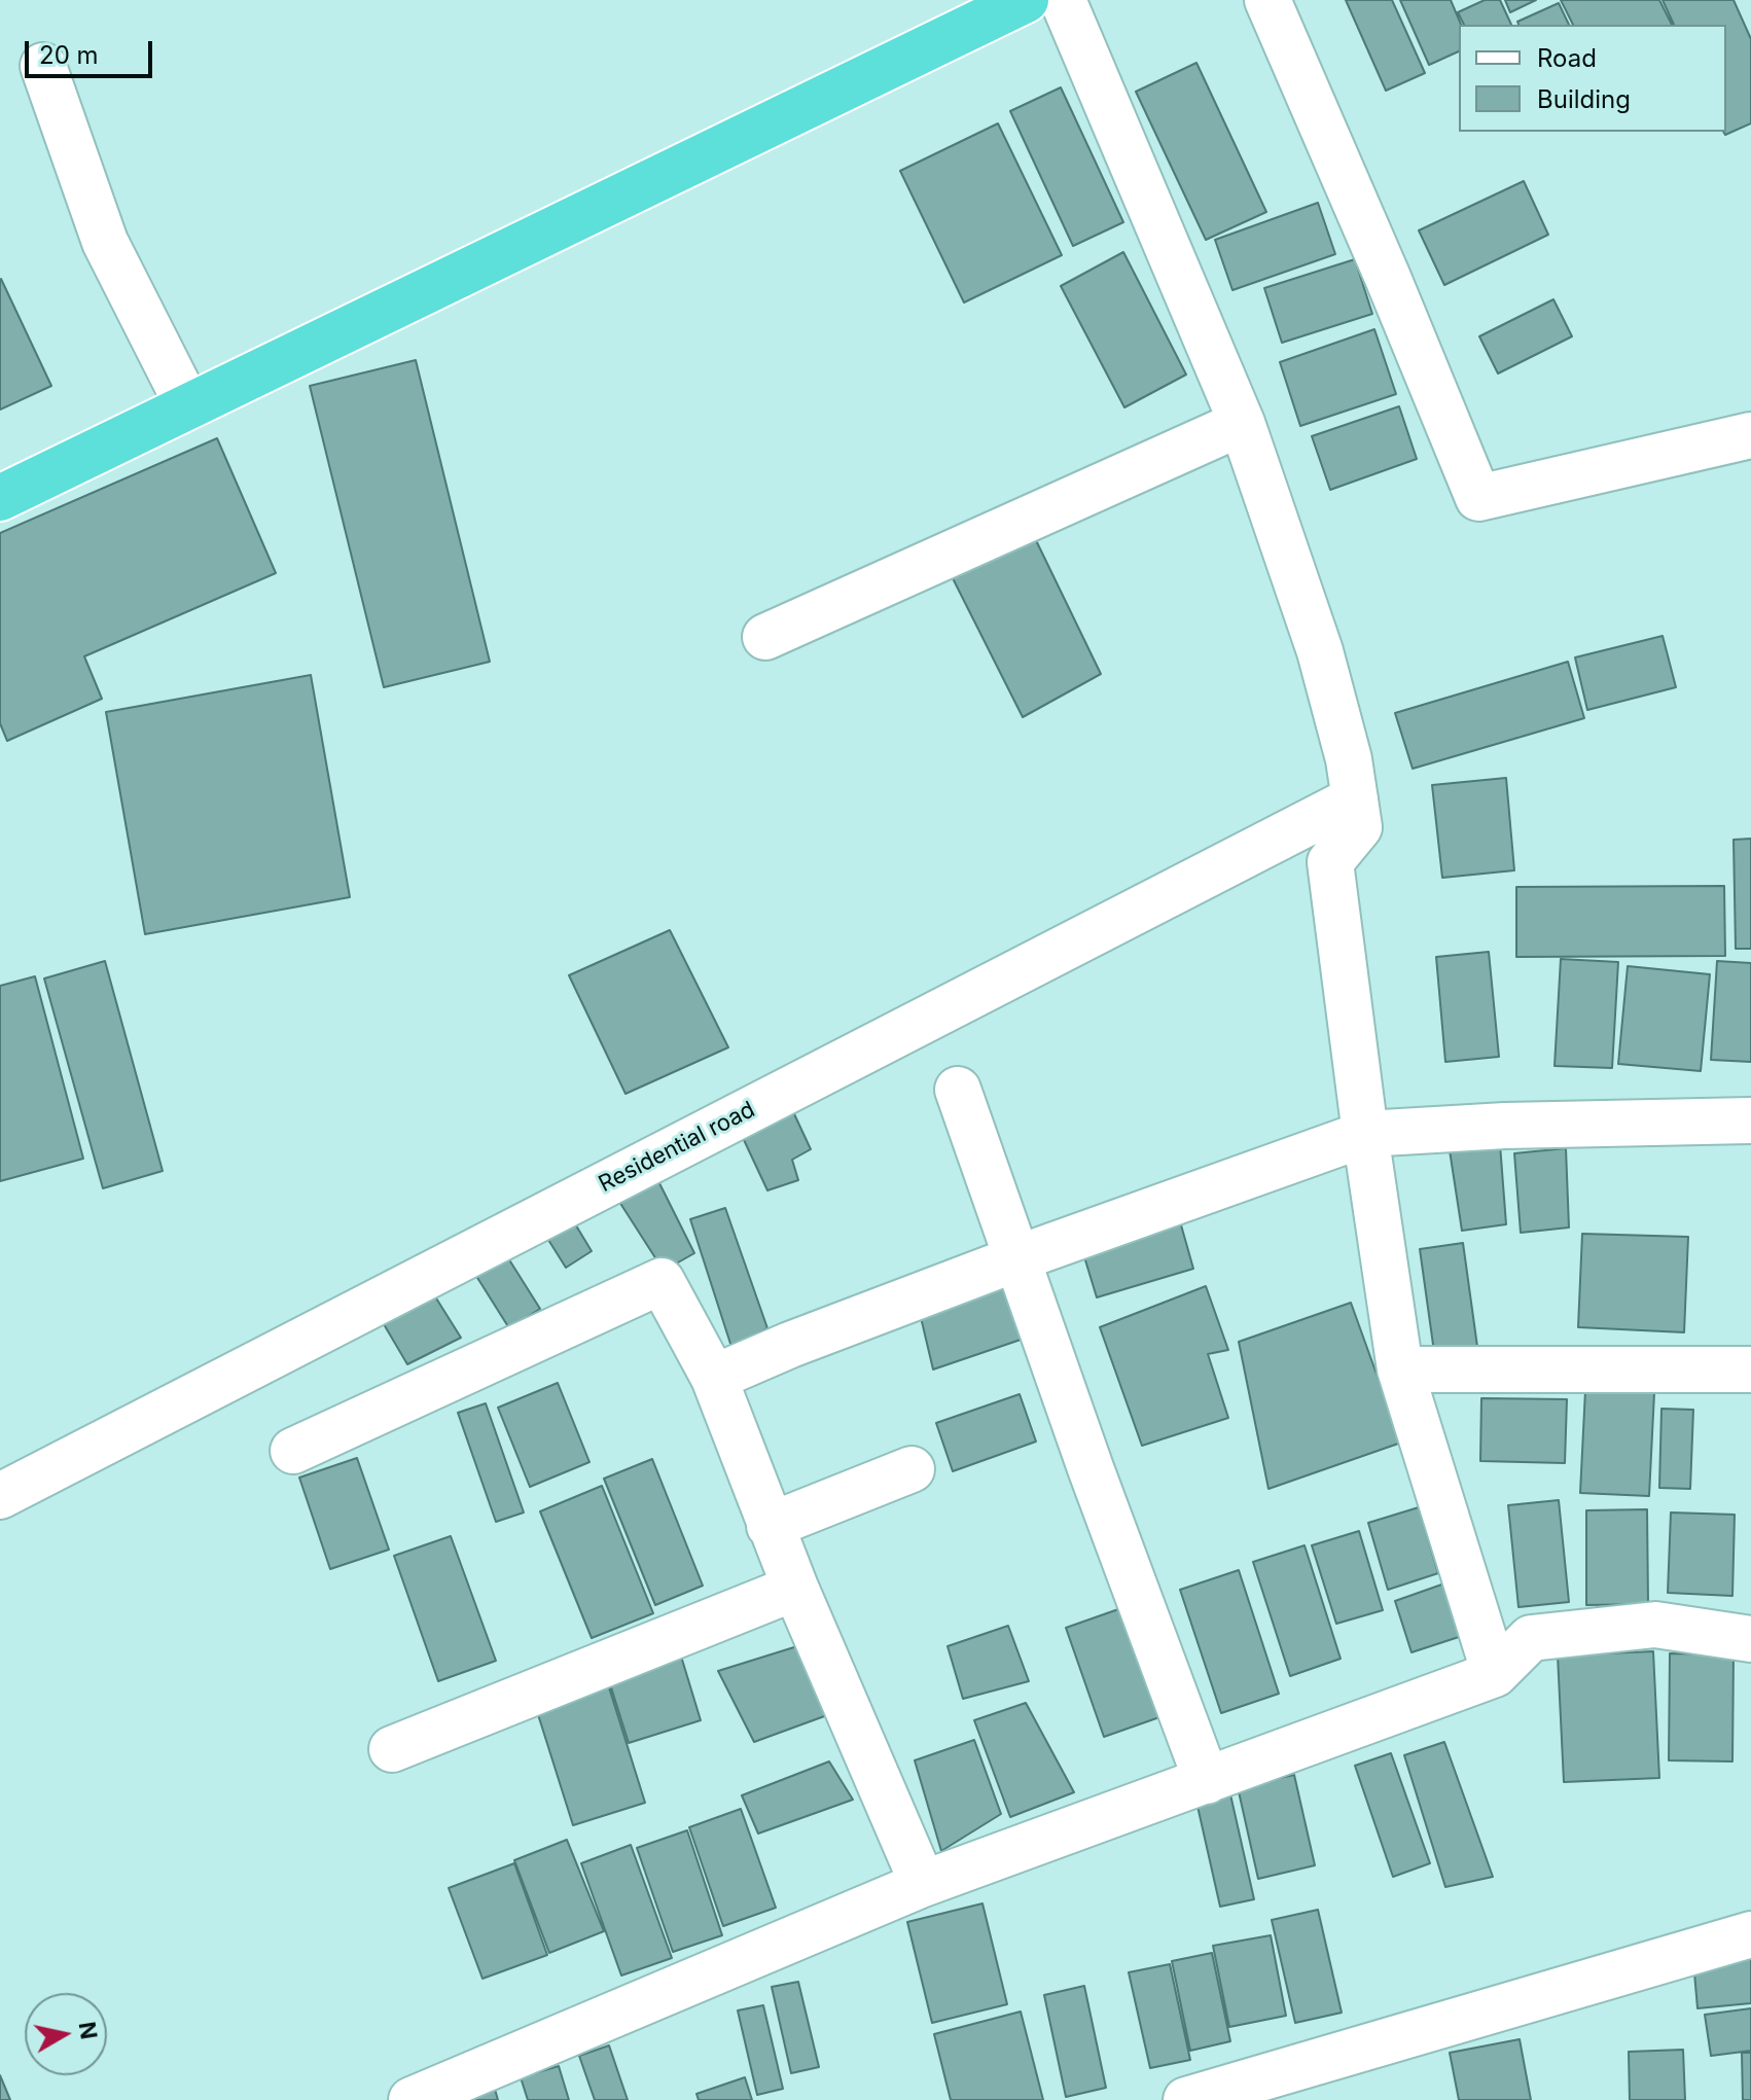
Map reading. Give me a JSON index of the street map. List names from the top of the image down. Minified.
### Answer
{"streets":{"street":["Residential road"]},"legend":["Road","Building"],"scale_bar":"20 m","north":"right"}
